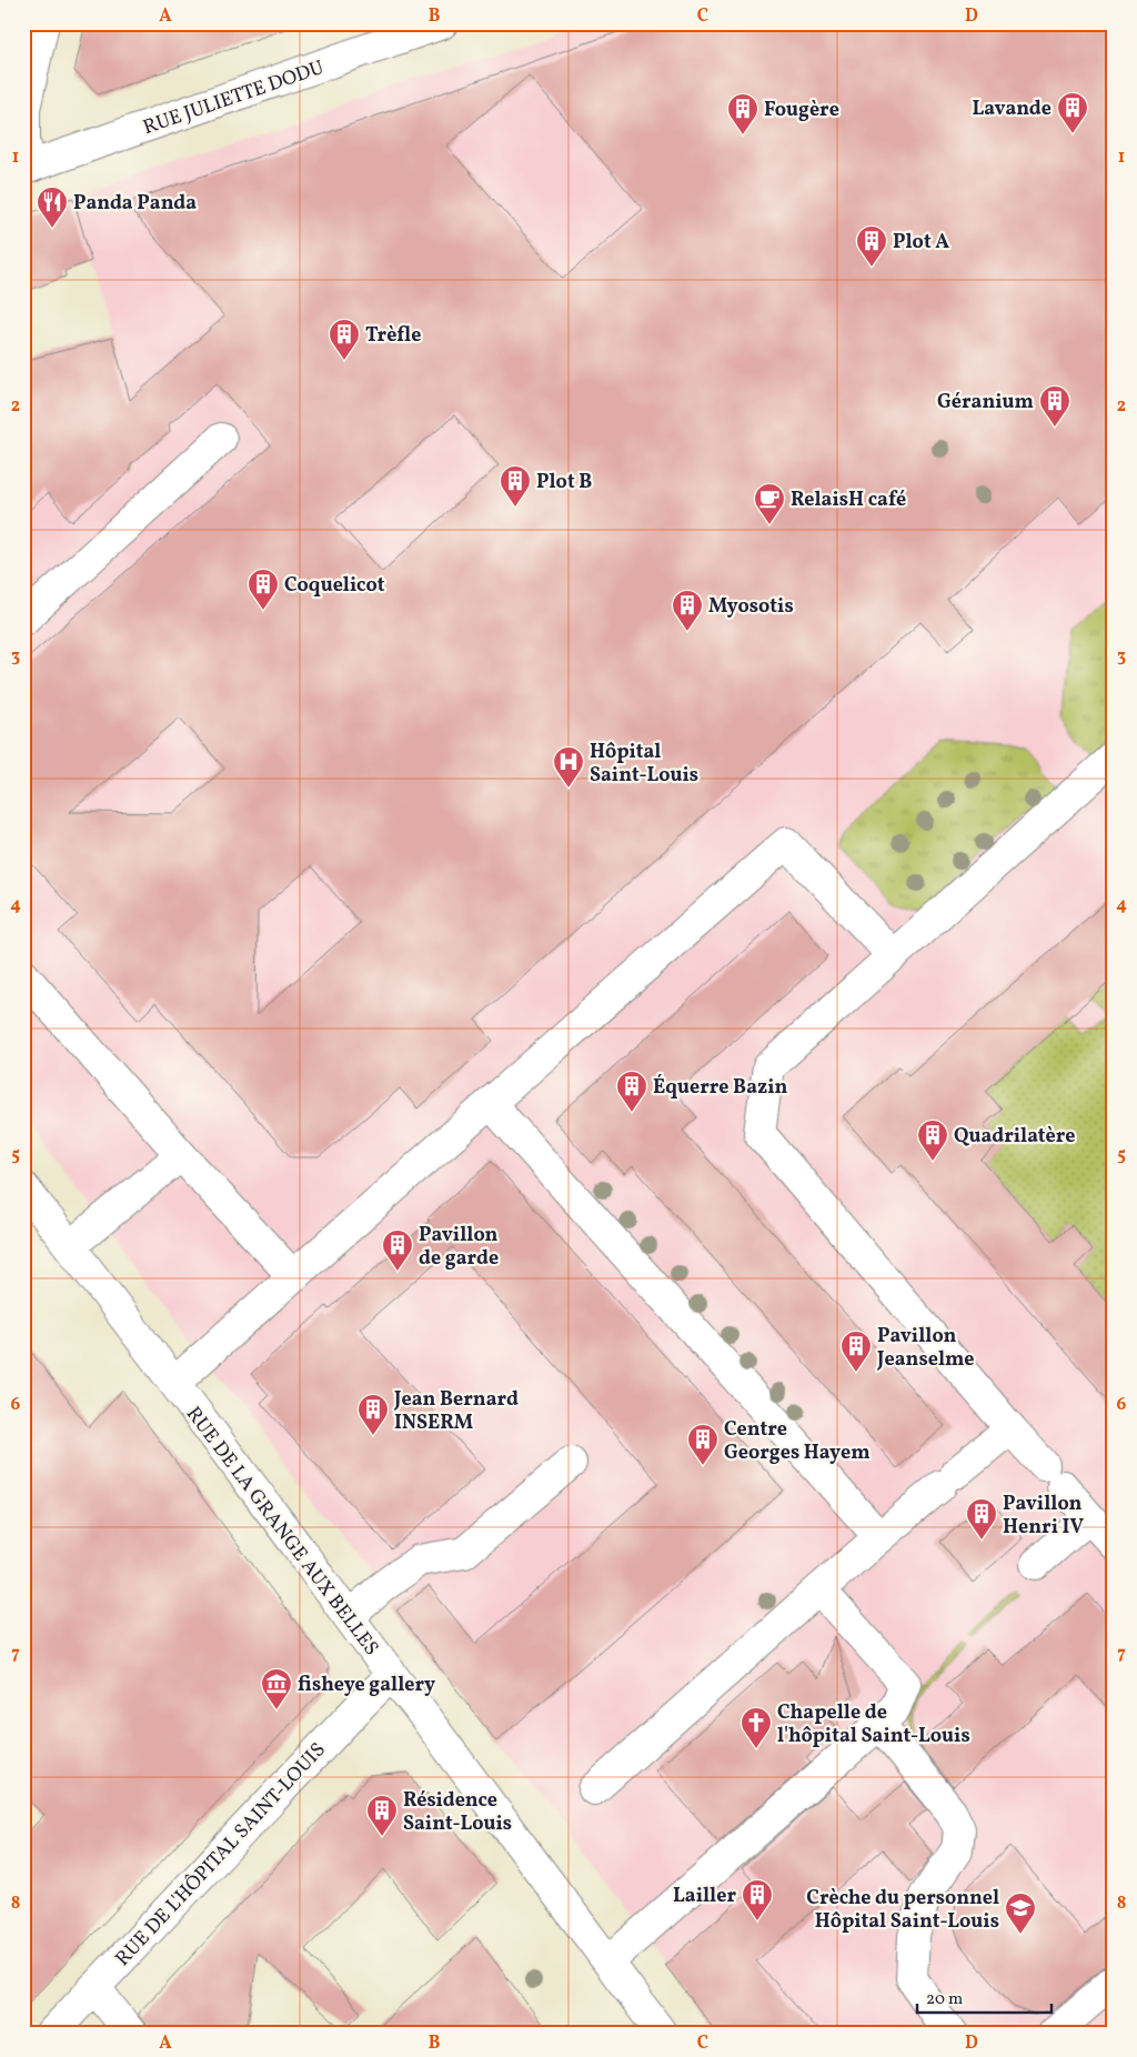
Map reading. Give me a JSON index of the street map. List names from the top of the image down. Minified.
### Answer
{"streets":{"street":["RUE JULIETTE DODU","RUE DE LA GRANGE AUX BELLES","RUE DE L'HÔPITAL SAINT-LOUIS"]},"crossings":[["RUE DE LA GRANGE AUX BELLES","RUE DE L'HÔPITAL SAINT-LOUIS"]],"places":{"building":["Lavande","Fougère","Plot A","Trèfle","Géranium","Plot B","Coquelicot","Myosotis","Équerre Bazin","Quadrilatère","Pavillon de garde","Pavillon Jeanselme","Jean Bernard INSERM","Centre Georges Hayem","Pavillon Henri IV","Résidence Saint-Louis","Lailler"],"restaurant":["Panda Panda"],"cafe":["RelaisH café"],"hospital":["Hôpital Saint-Louis"],"museum":["fisheye gallery"],"church":["Chapelle de l'hôpital Saint-Louis"],"school or university":["Crèche du personnel Hôpital Saint-Louis"]},"scale_bar":"20 m","grid":{"columns":["A","B","C","D"],"rows":["1","2","3","4","5","6","7","8"]}}
